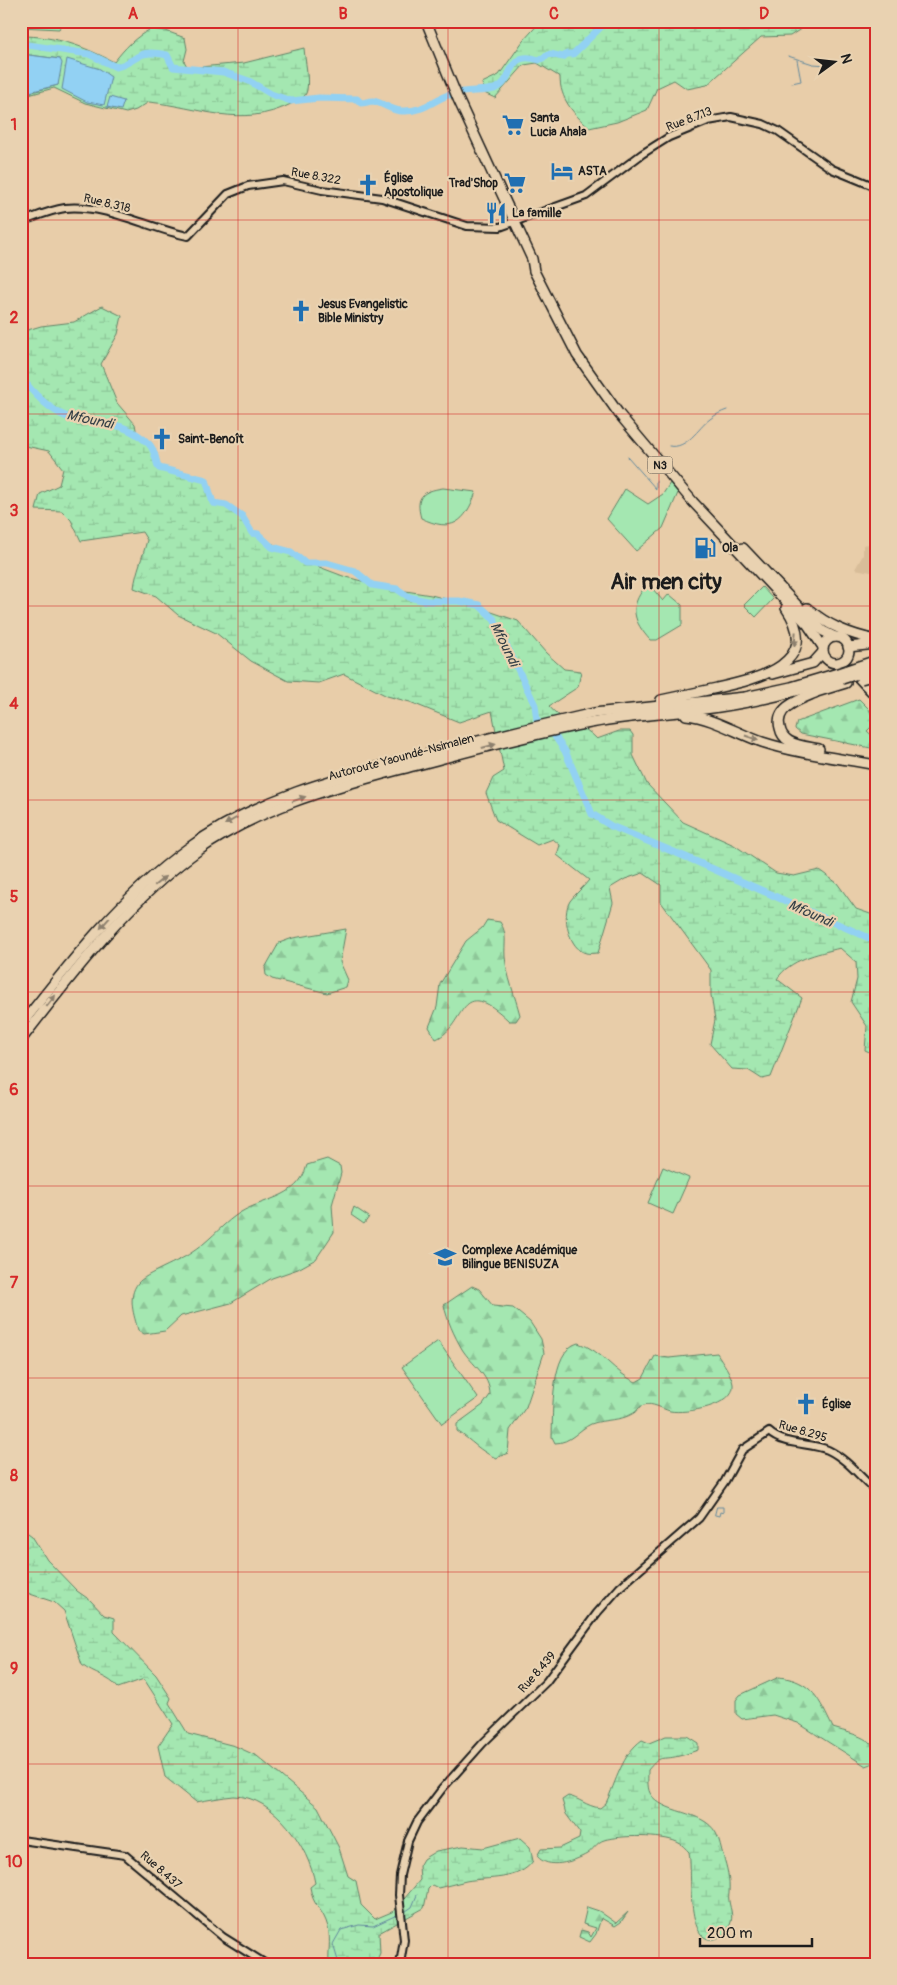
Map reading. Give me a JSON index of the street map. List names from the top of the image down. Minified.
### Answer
{"streets":{"highway":["N3","Autoroute Yaoundé-Nsimalen"],"main road":["Rue 8.713","Rue 8.322","Rue 8.318","Rue 8.295","Rue 8.439","Rue 8.437"]},"crossings":[["Rue 8.713","Rue 8.322"],["Rue 8.713","N3"],["Rue 8.322","Rue 8.318"],["Rue 8.322","N3"],["Rue 8.295","Rue 8.439"]],"districts":["Air men city"],"water":["Mfoundi"],"places":{"supermarket":["Santa Lucia Ahala","Trad'Shop"],"hotel":["ASTA"],"church":["Église Apostolique","Jesus Evangelistic Bible Ministry","Saint-Benoît","Église"],"restaurant":["La famille"],"fuel station":["Ola"],"school or university":["Complexe Académique Bilingue BENISUZA"]},"scale_bar":"200 m","north":"right","grid":{"columns":["A","B","C","D"],"rows":["1","2","3","4","5","6","7","8","9","10"]}}
